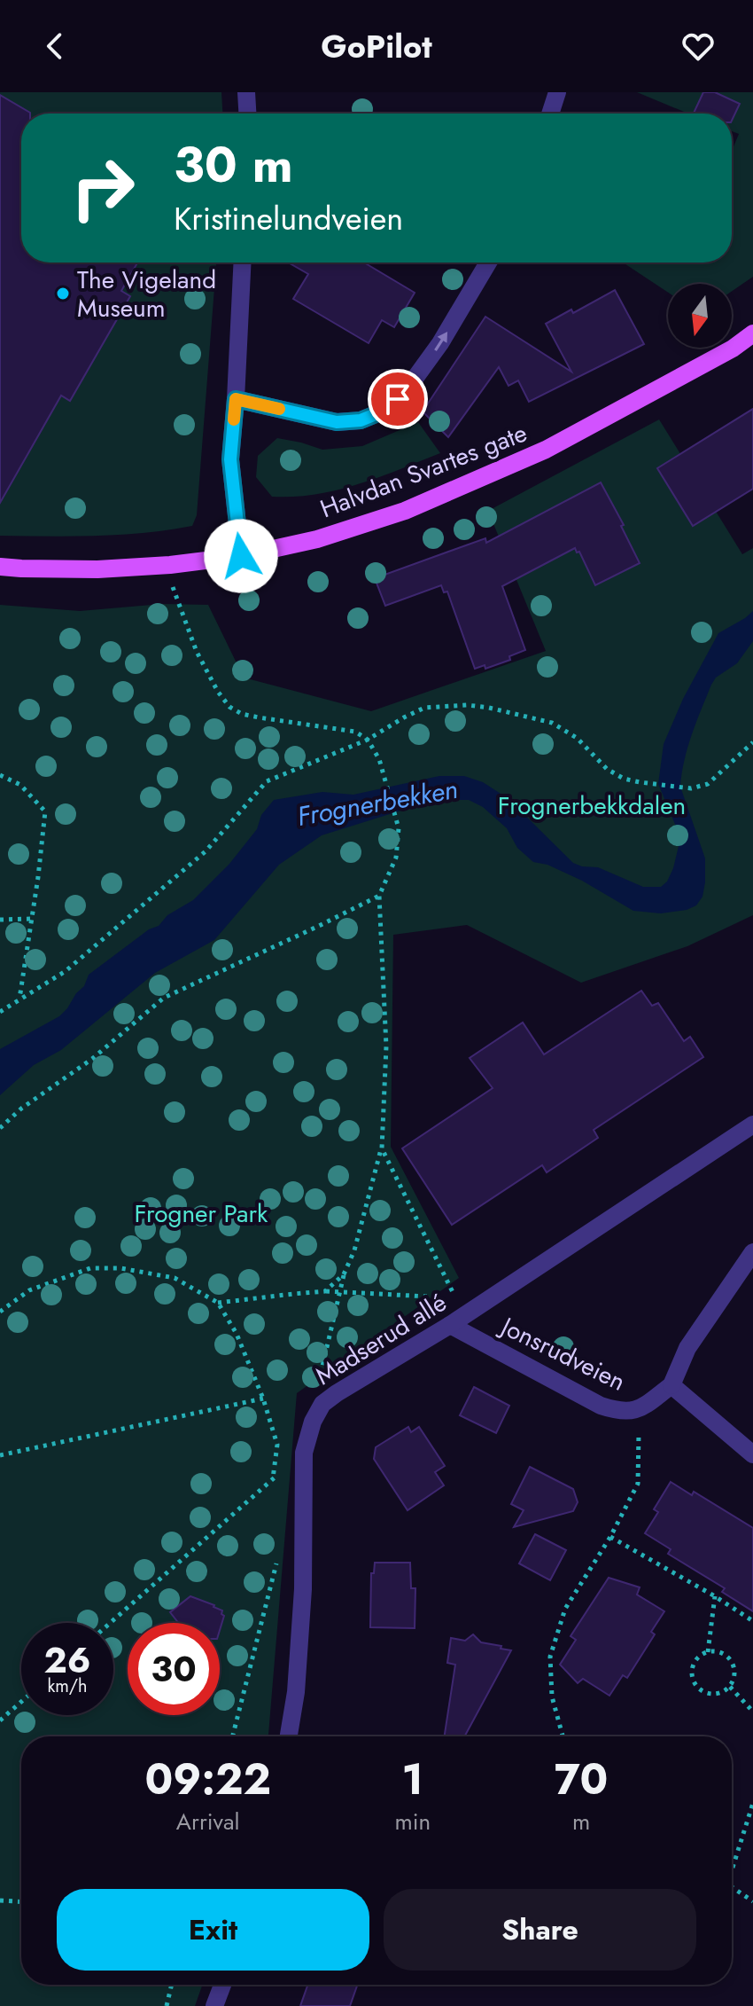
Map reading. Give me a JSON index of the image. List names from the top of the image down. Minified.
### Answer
{"streets":{"main road":["Halvdan Svartes gate"],"street":["Madserud allé","Jonsrudveien"]},"crossings":[["Madserud allé","Jonsrudveien"]],"water":["Frognerbekken"],"parks":["Frognerbekkdalen","Frogner Park"],"places":["The Vigeland Museum"],"north":"bottom","page":{"header":"GoPilot","turn":["30 m","Kristinelundveien"],"speed":"26 km/h","limit":"30","eta":["09:22","Arrival","1","min","70","m"],"buttons":["Exit","Share"]}}
